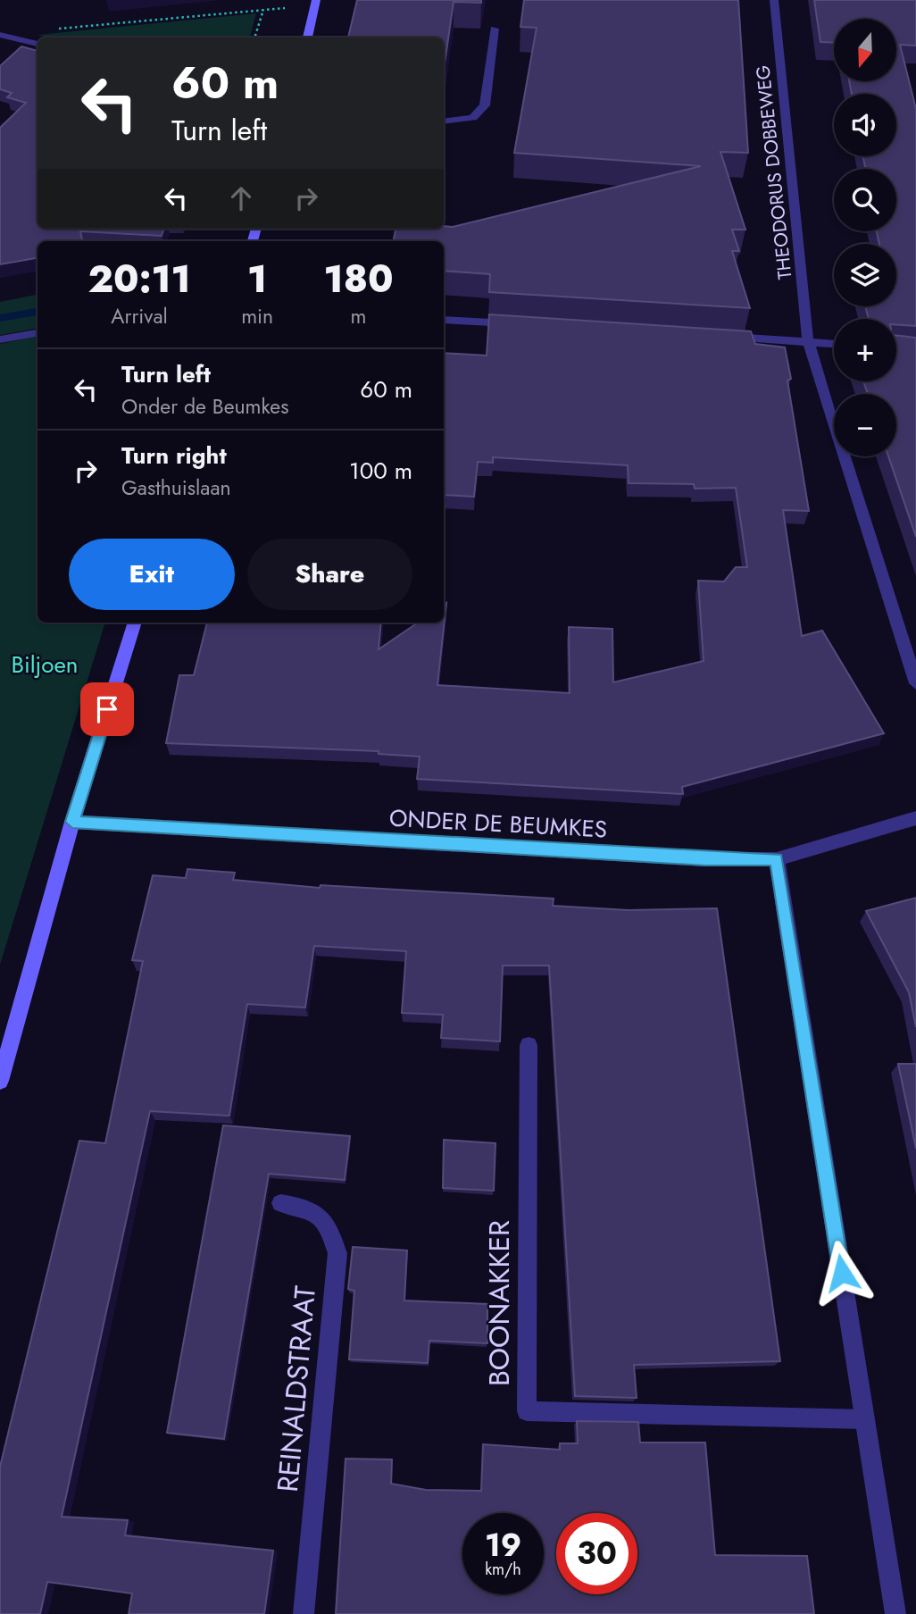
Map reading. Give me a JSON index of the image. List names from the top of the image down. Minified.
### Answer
{"streets":{"street":["THEODORUS DOBBEWEG","ONDER DE BEUMKES","BOONAKKER","REINALDSTRAAT"]},"parks":["Biljoen"],"north":"bottom","page":{"map_buttons":["+","−"],"turn":["60 m","Turn left"],"eta":["20:11","Arrival","1","min","180","m"],"list":[{"name":"Turn left","note":"Onder de Beumkes","value":"60 m"},{"name":"Turn right","note":"Gasthuislaan","value":"100 m"}],"buttons":["Exit","Share"],"speed":"19 km/h","limit":"30"}}
